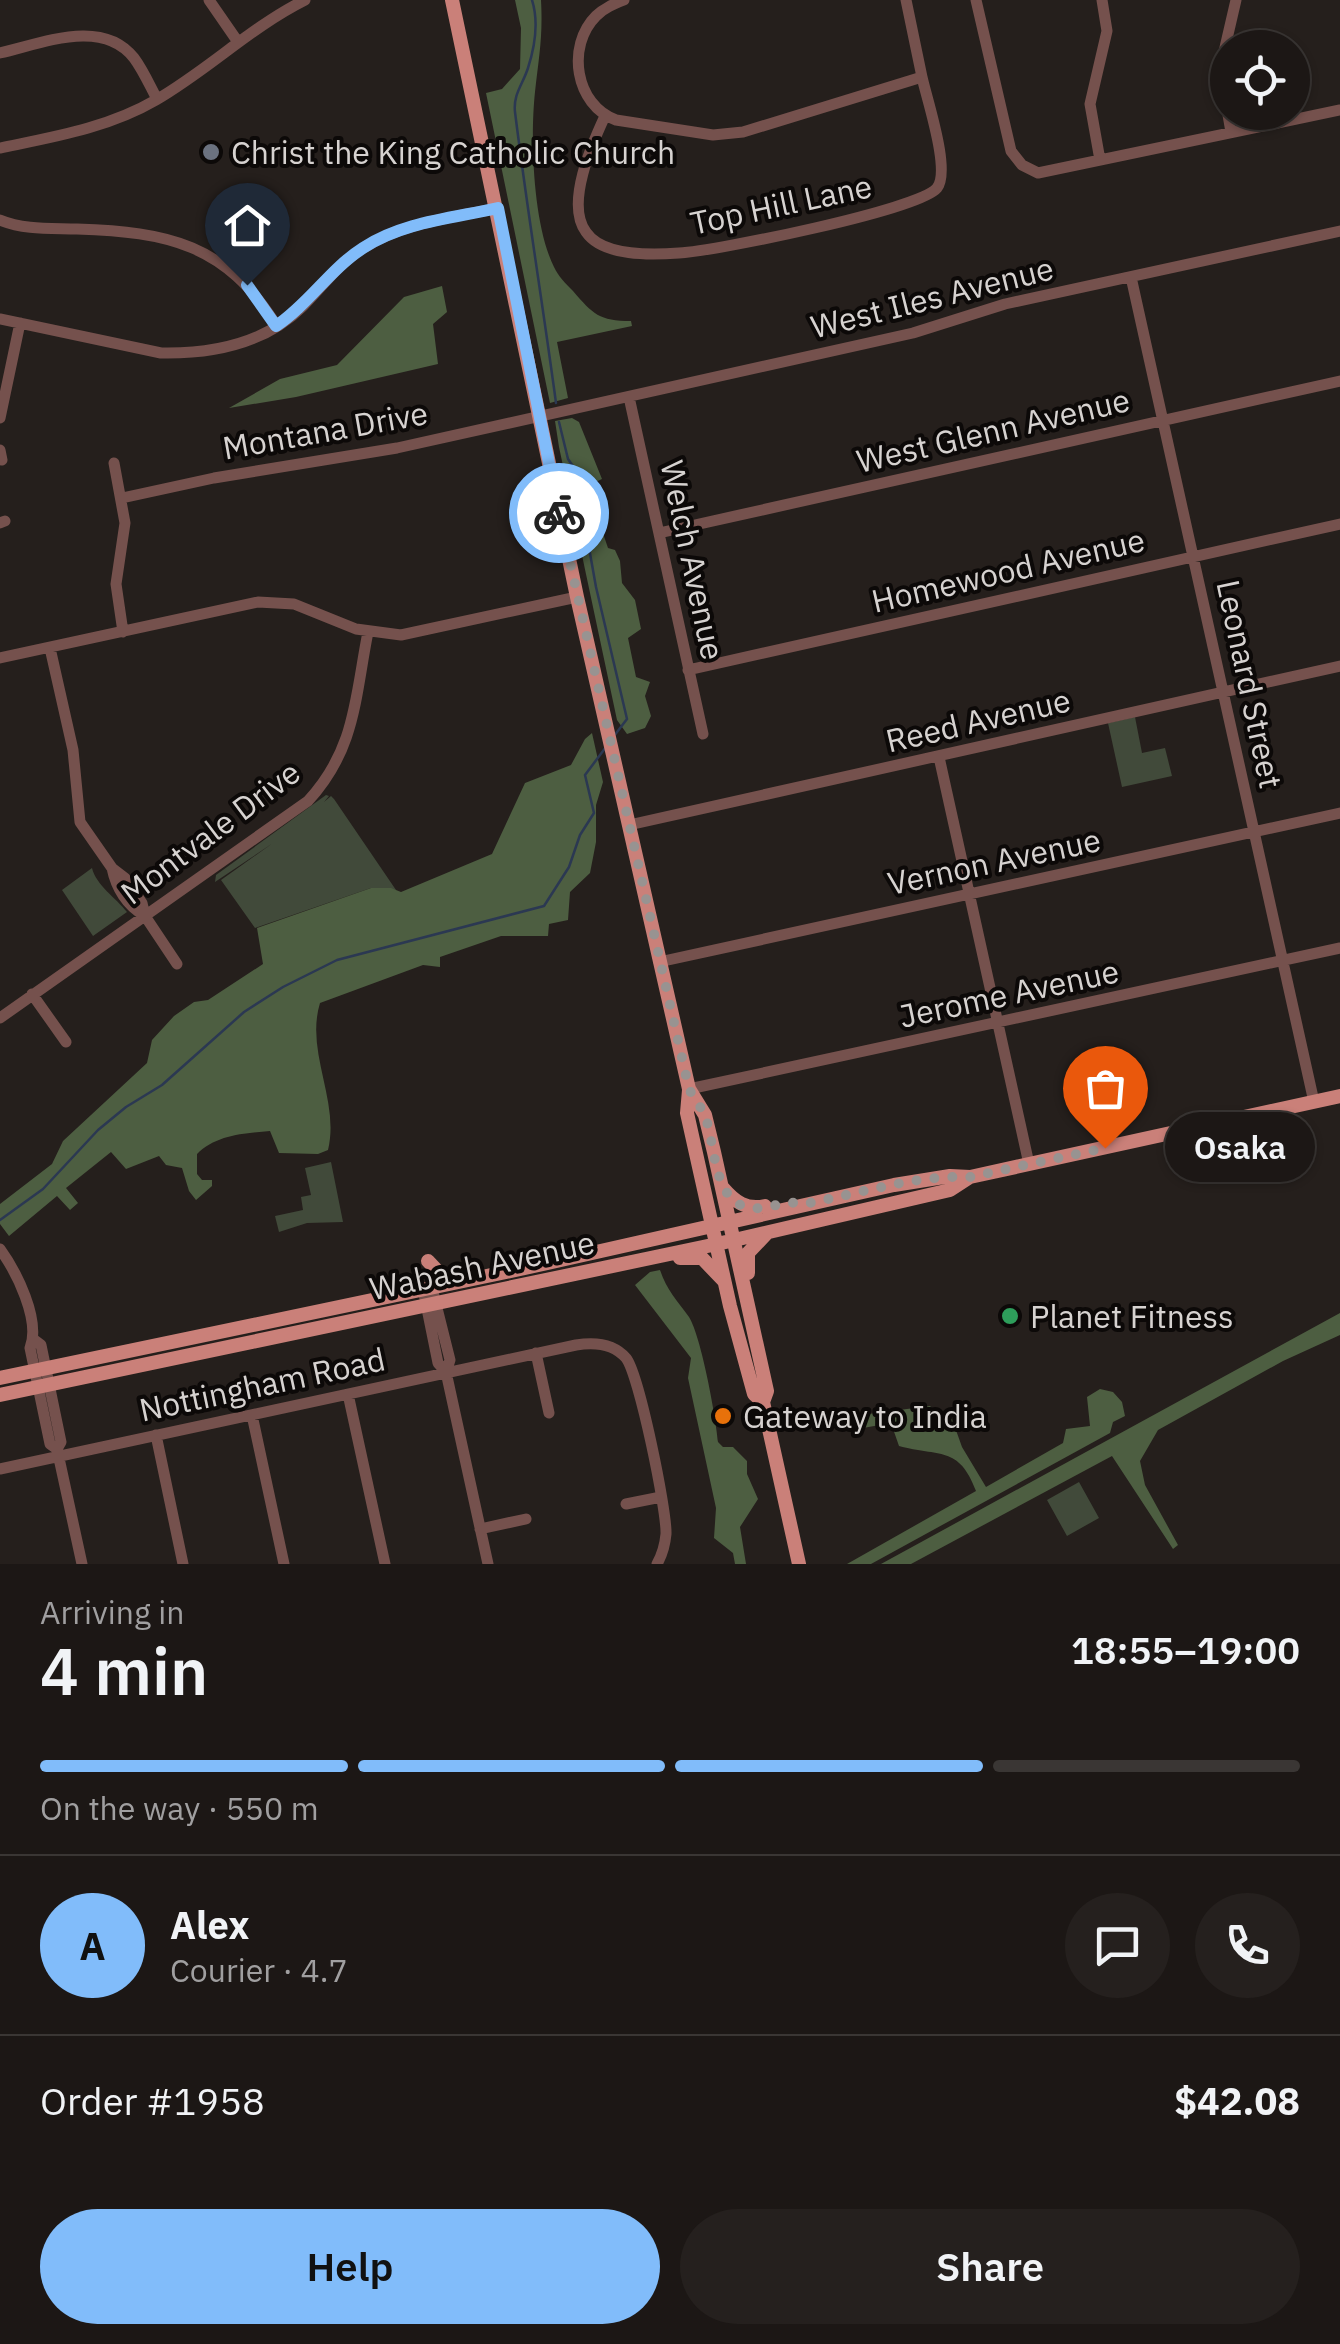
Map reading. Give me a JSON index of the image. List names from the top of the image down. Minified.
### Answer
{"streets":{"main road":["Wabash Avenue"],"street":["Top Hill Lane","West Iles Avenue","Montana Drive","West Glenn Avenue","Welch Avenue","Homewood Avenue","Leonard Street","Reed Avenue","Montvale Drive","Vernon Avenue","Jerome Avenue","Nottingham Road"]},"crossings":[["West Iles Avenue","Montana Drive"],["West Iles Avenue","Welch Avenue"],["West Iles Avenue","Leonard Street"],["West Glenn Avenue","Welch Avenue"],["West Glenn Avenue","Leonard Street"],["Welch Avenue","Homewood Avenue"],["Homewood Avenue","Leonard Street"],["Leonard Street","Reed Avenue"],["Leonard Street","Vernon Avenue"],["Leonard Street","Jerome Avenue"],["Leonard Street","Wabash Avenue"]],"places":["Christ the King Catholic Church","Osaka","Planet Fitness","Gateway to India"],"page":{"bubble":"Osaka","heading":["4 min","Arriving in","18:55–19:00"],"panel":["Alex","Courier · 4.7","Order #1958","$42.08"],"bar":"On the way · 550 m","round":"A","buttons":["Help","Share"]}}
